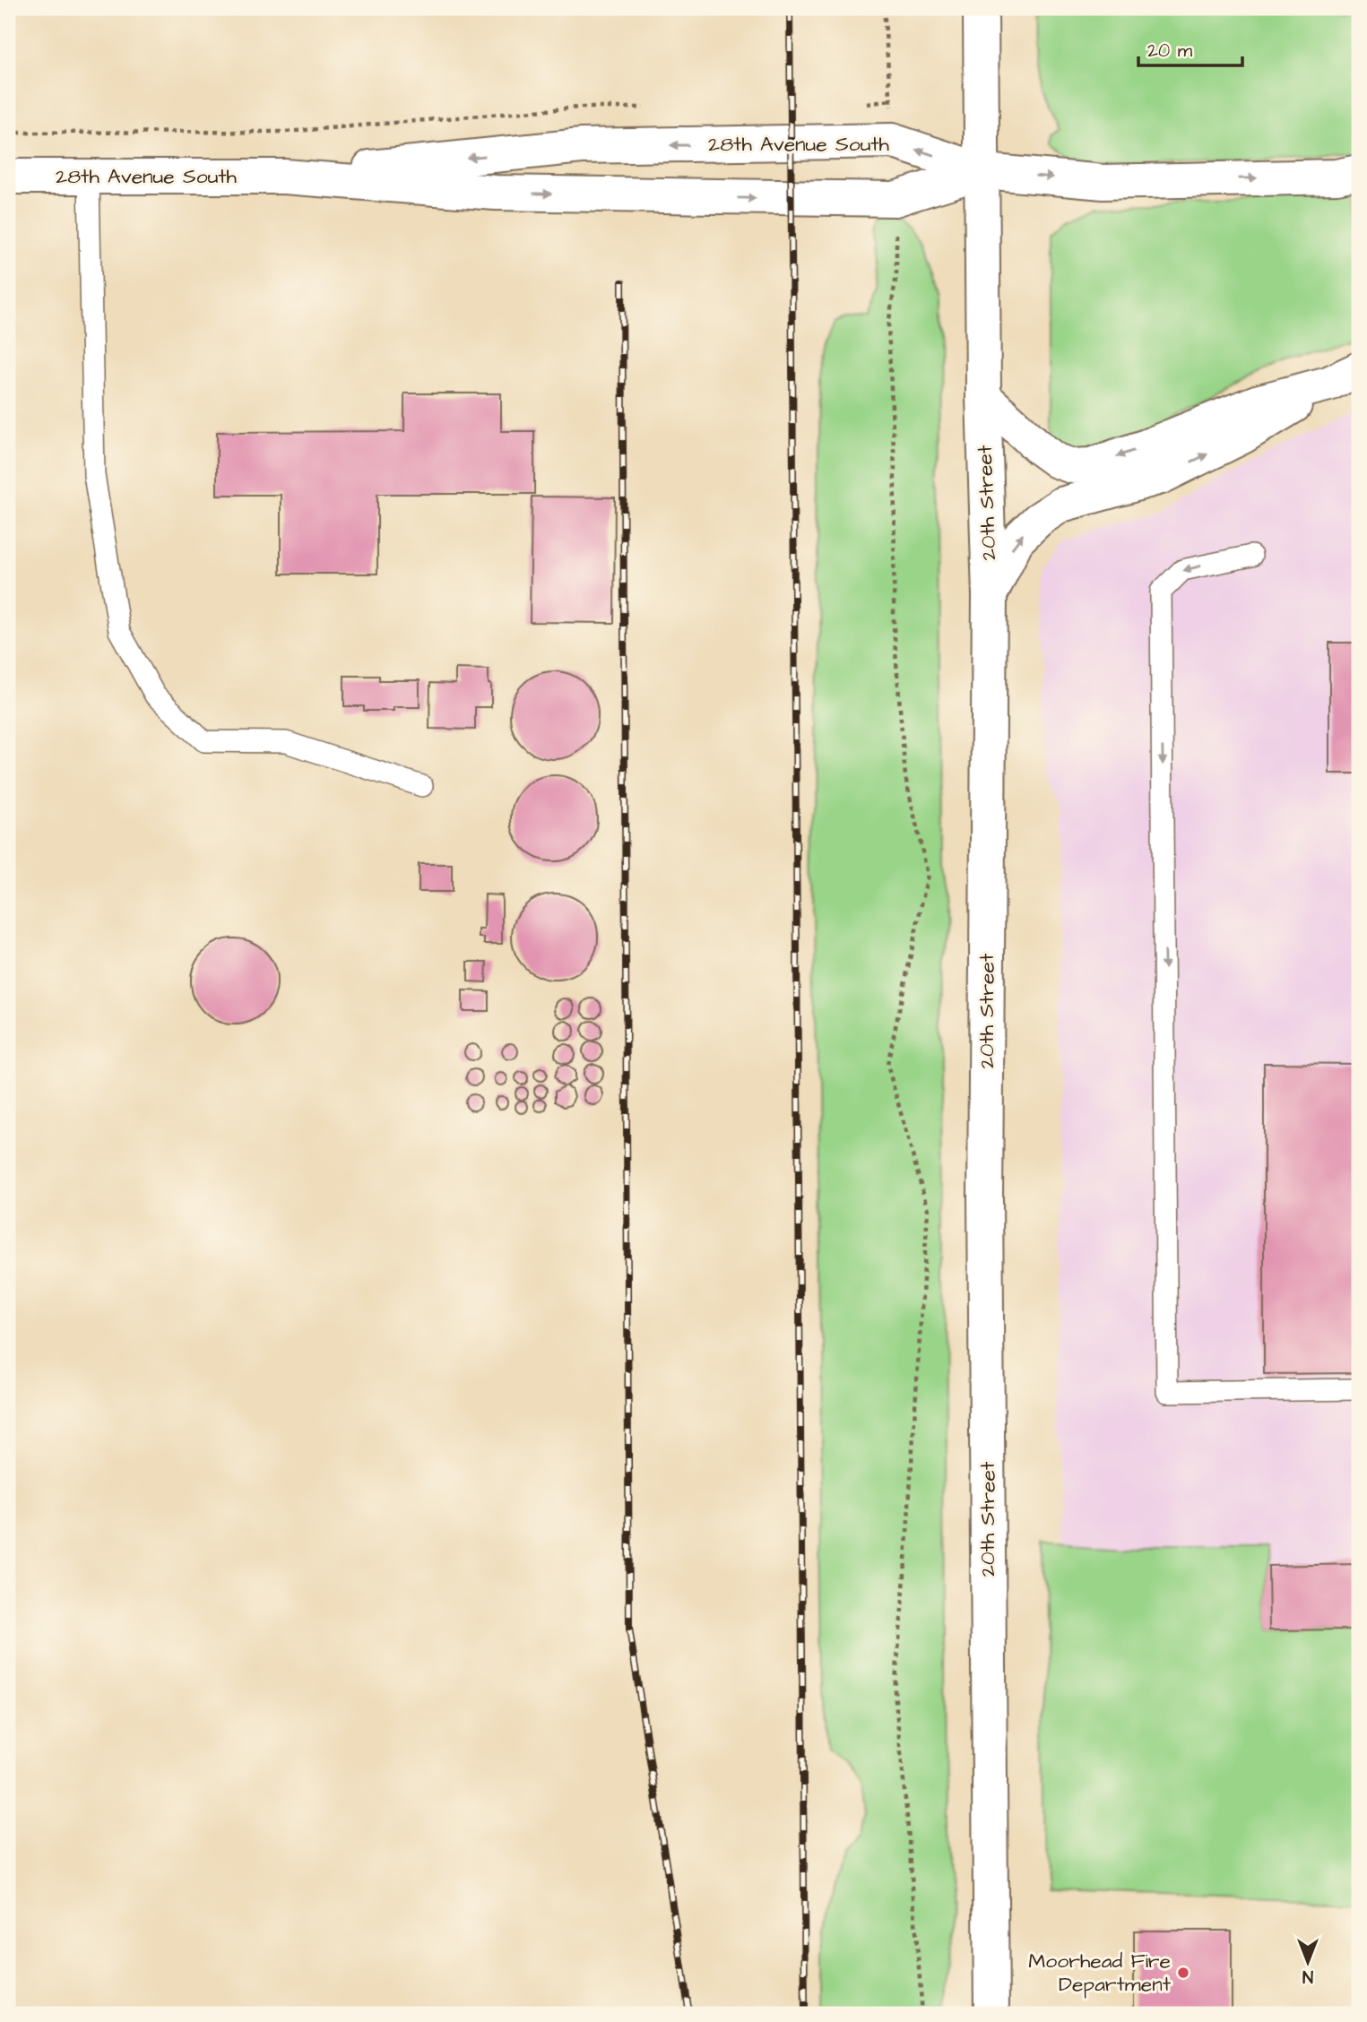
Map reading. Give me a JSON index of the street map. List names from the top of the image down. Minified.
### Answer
{"streets":{"main road":["28th Avenue South","20th Street"]},"crossings":[["28th Avenue South","20th Street"]],"places":["Moorhead Fire Department"],"scale_bar":"20 m","north":"bottom"}
